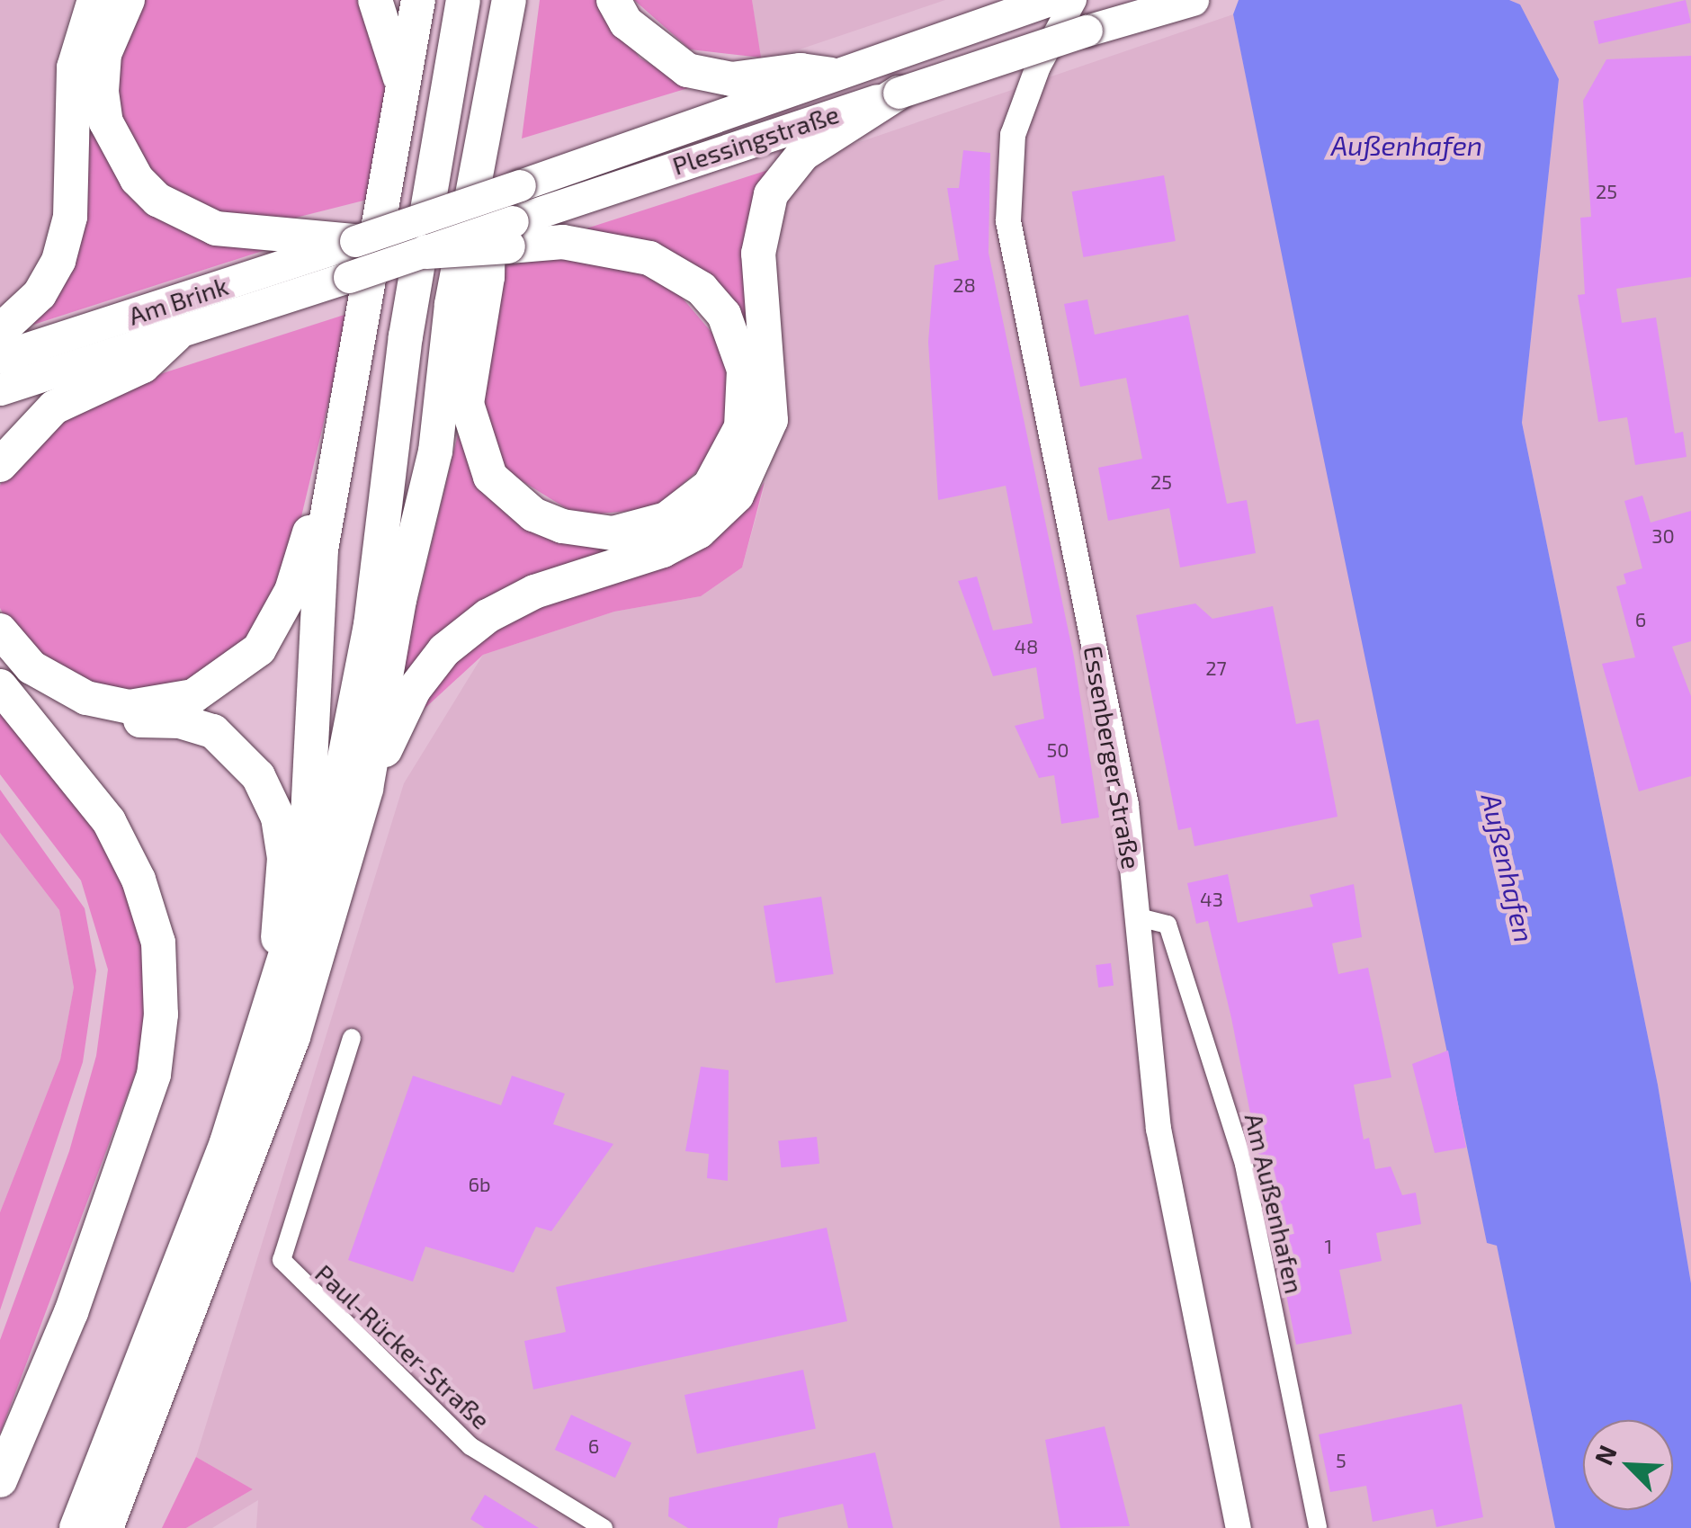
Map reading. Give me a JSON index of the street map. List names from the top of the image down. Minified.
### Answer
{"streets":{"highway":["Plessingstraße","Am Brink"],"street":["Essenberger Straße","Am Außenhafen","Paul-Rücker-Straße"]},"crossings":[["Plessingstraße","Am Brink"],["Essenberger Straße","Am Außenhafen"]],"water":["Außenhafen"],"house_numbers":["25","28","25","30","6","48","27","50","43","6b","1","6","5"],"north":"top left"}
